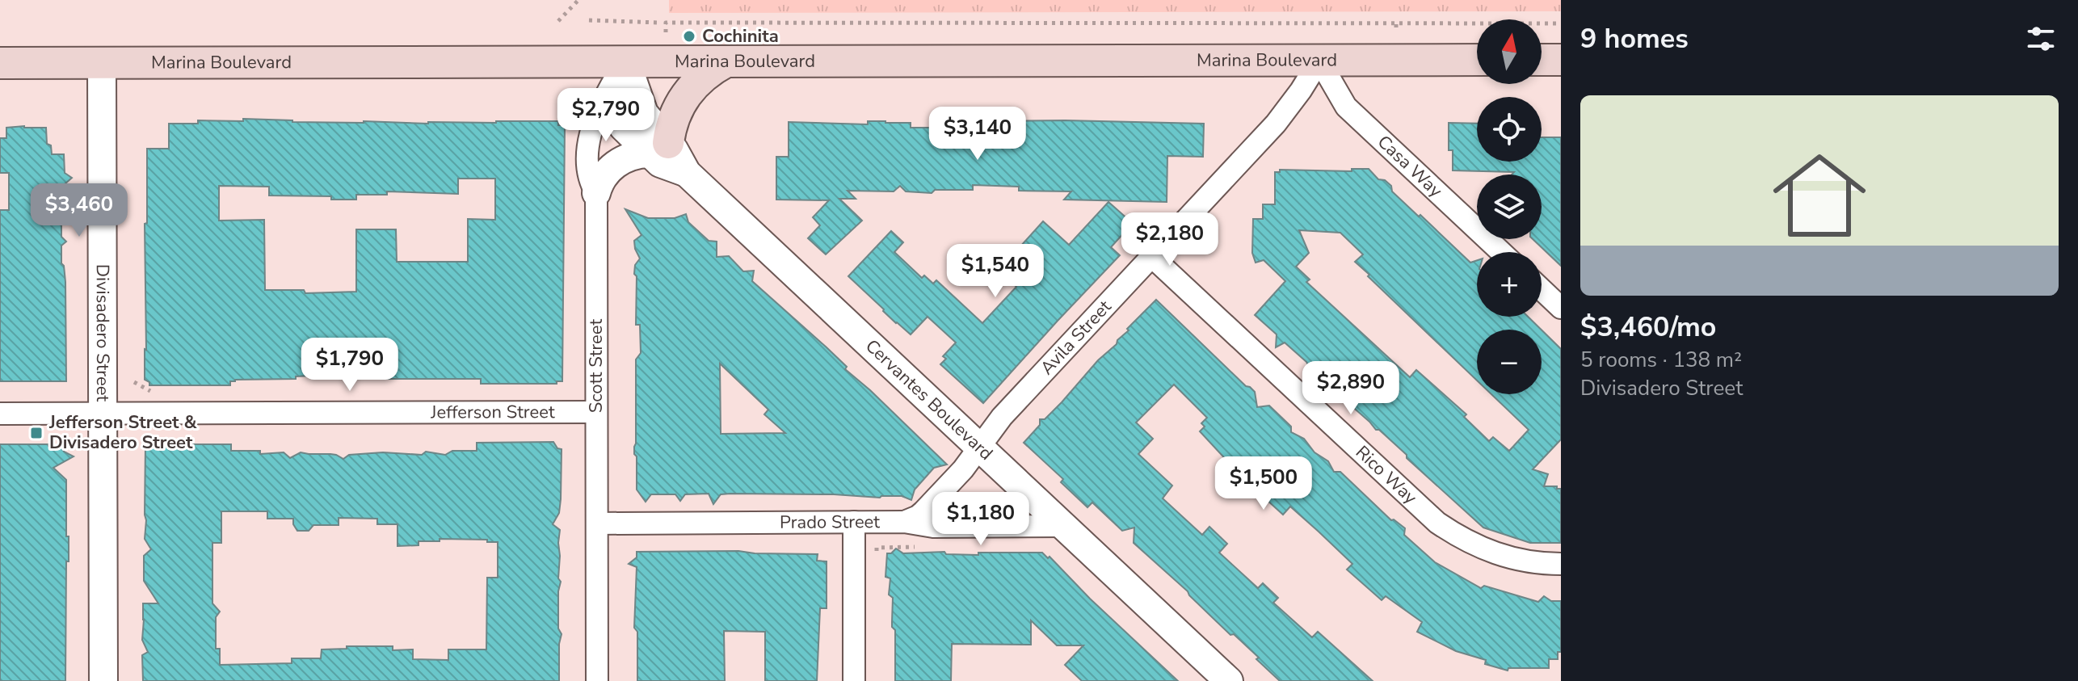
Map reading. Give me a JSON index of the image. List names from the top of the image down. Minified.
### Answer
{"streets":{"main road":["Marina Boulevard"],"street":["Casa Way","Divisadero Street","Avila Street","Scott Street","Cervantes Boulevard","Jefferson Street","Rico Way","Prado Street"]},"crossings":[["Marina Boulevard","Casa Way"],["Marina Boulevard","Divisadero Street"],["Marina Boulevard","Avila Street"],["Marina Boulevard","Scott Street"],["Marina Boulevard","Cervantes Boulevard"],["Casa Way","Avila Street"],["Divisadero Street","Jefferson Street"],["Avila Street","Cervantes Boulevard"],["Avila Street","Rico Way"],["Avila Street","Prado Street"],["Scott Street","Cervantes Boulevard"],["Scott Street","Jefferson Street"],["Scott Street","Prado Street"],["Cervantes Boulevard","Prado Street"]],"places":{"other":["Cochinita"],"transit":["Jefferson Street & Divisadero Street"]},"north":"top","page":{"heading":"9 homes","map_buttons":["+","−"],"list":[{"name":"$3,460/mo","note":"5 rooms · 138 m² · Divisadero Street"}],"price":["$2,790","$3,140","$3,460","$2,180","$1,540","$1,790","$2,890","$1,500","$1,180"]}}
